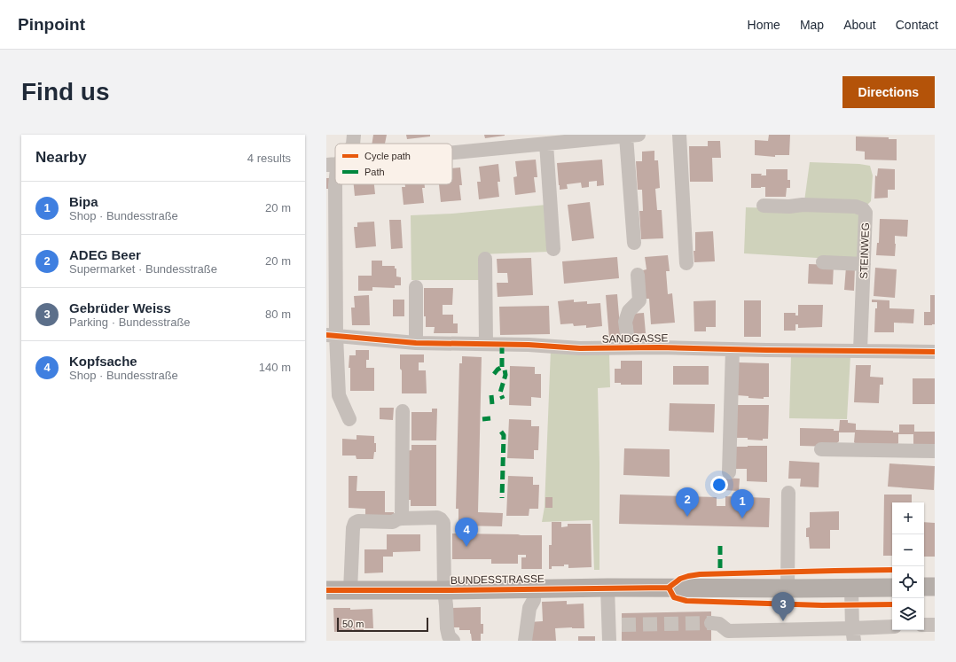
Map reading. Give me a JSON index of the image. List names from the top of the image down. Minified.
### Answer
{"streets":{"main road":["BUNDESSTRASSE"],"street":["STEINWEG","SANDGASSE"]},"crossings":[["STEINWEG","SANDGASSE"]],"legend":["Cycle path","Path"],"scale_bar":"50 m","page":{"header":"Pinpoint","nav":["Home","Map","About","Contact"],"buttons":"Directions","title":"Find us","heading":["Nearby","4 results"],"list":[{"mark":"1","name":"Bipa","note":"Shop · Bundesstraße","value":"20 m"},{"mark":"2","name":"ADEG Beer","note":"Supermarket · Bundesstraße","value":"20 m"},{"mark":"3","name":"Gebrüder Weiss","note":"Parking · Bundesstraße","value":"80 m"},{"mark":"4","name":"Kopfsache","note":"Shop · Bundesstraße","value":"140 m"}],"pins":["2","1","4","3"],"map_buttons":["+","−"],"scale":"50 m"}}
